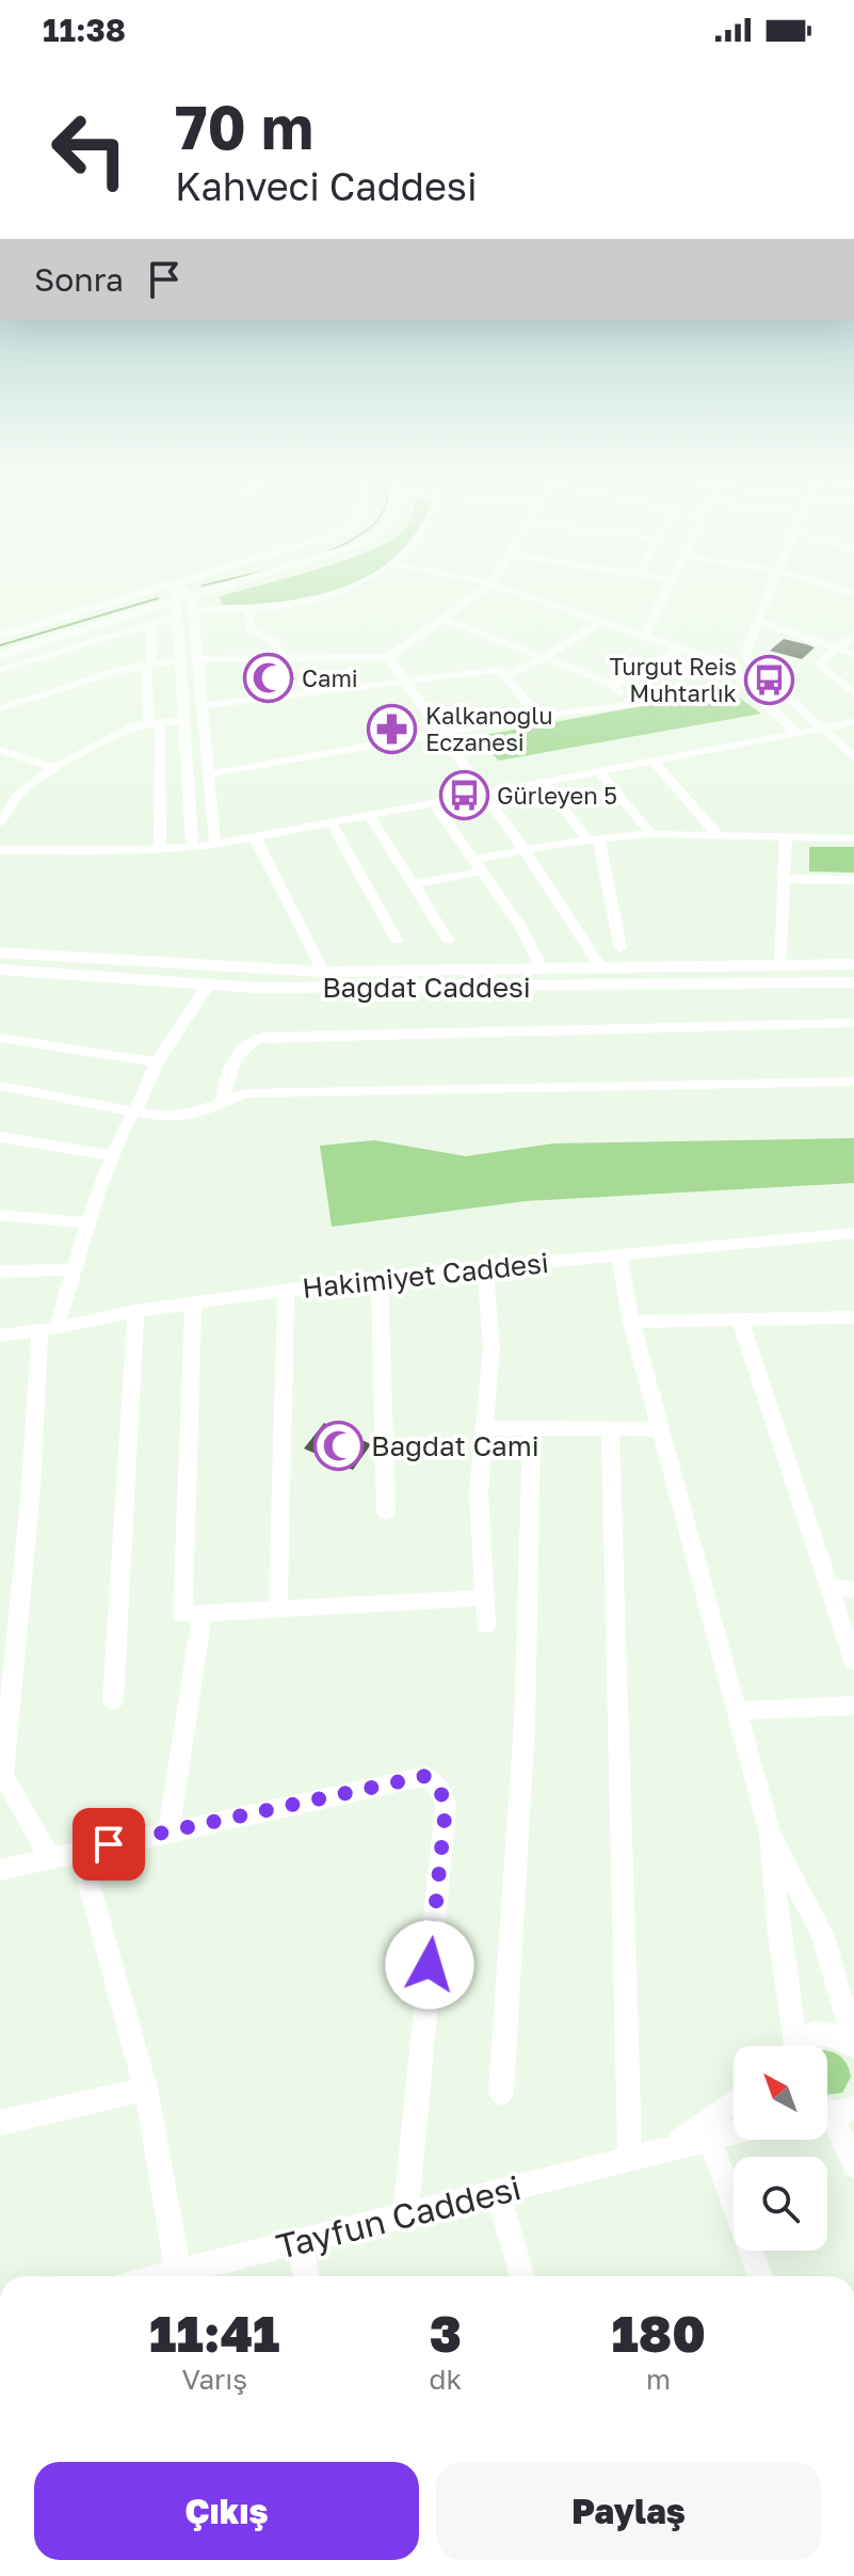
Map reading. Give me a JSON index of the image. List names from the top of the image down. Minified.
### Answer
{"streets":{"main road":["Bağdat Caddesi"],"street":["Hakimiyet Caddesi","Tayfun Caddesi"]},"places":{"mosque":["Cami","Bağdat Cami"],"bus stop":["Turgut Reis Muhtarlık","Gürleyen 5"],"pharmacy":["Kalkanoğlu Eczanesi"]},"north":"top left","page":{"status":"11:38","turn":["70 m","Kahveci Caddesi"],"then":"Sonra","eta":["11:41","Varış","3","dk","180","m"],"buttons":["Çıkış","Paylaş"]}}
